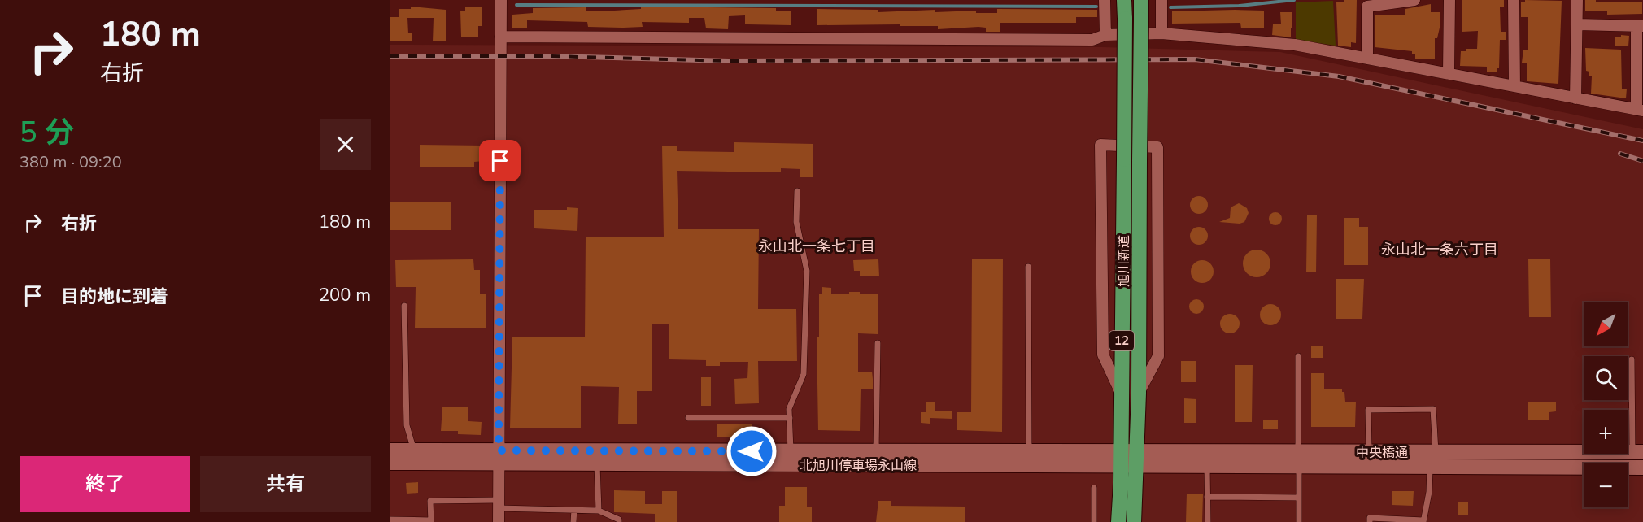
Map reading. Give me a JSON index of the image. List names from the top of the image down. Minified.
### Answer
{"streets":{"highway":["旭川新道","12"],"main road":["中央橋通","北旭川停車場永山線"]},"crossings":[["旭川新道","中央橋通"],["旭川新道","北旭川停車場永山線"],["中央橋通","北旭川停車場永山線"]],"districts":["永山北一条七丁目","永山北一条六丁目"],"north":"bottom left","page":{"turn":["180 m","右折"],"heading":["5 分","380 m · 09:20"],"list":[{"name":"右折","value":"180 m"},{"name":"目的地に到着","value":"200 m"}],"map_buttons":["+","−"],"buttons":["終了","共有"]}}
